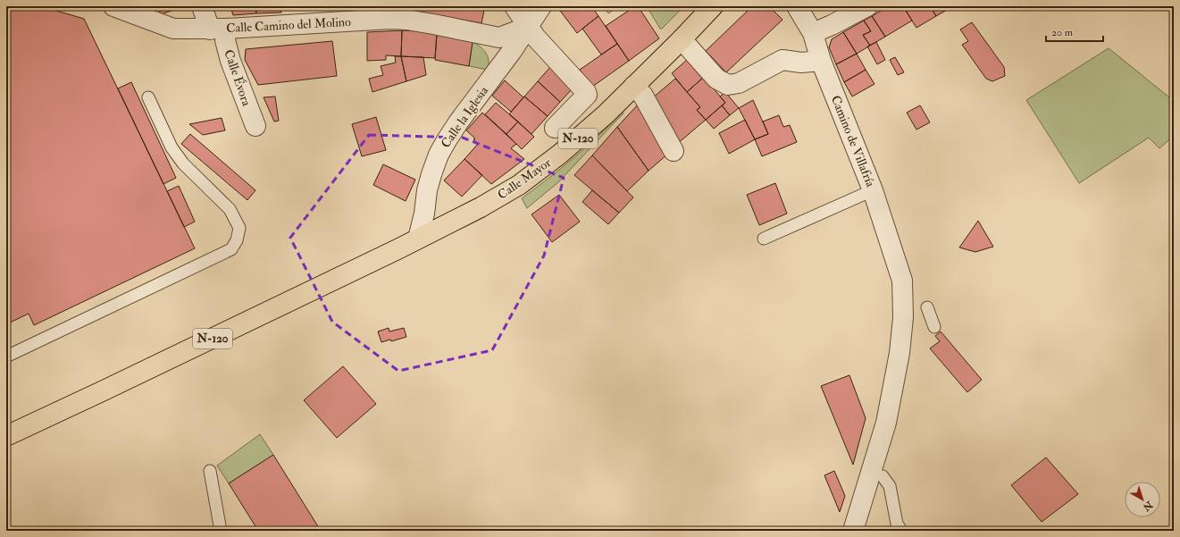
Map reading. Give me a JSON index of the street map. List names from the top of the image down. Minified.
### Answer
{"streets":{"highway":["N-120","Calle Mayor"],"street":["Calle Camino del Molino","Calle Évora","Calle la Iglesia","Camino de Villafría"]},"crossings":[["Calle Camino del Molino","Calle Évora"],["Calle Camino del Molino","Calle la Iglesia"],["Calle la Iglesia","N-120"],["Calle la Iglesia","Calle Mayor"],["N-120","Calle Mayor"]],"scale_bar":"20 m","north":"bottom right"}
